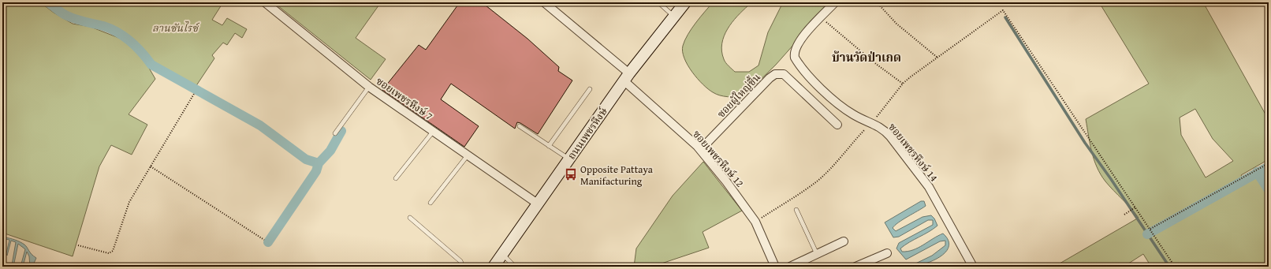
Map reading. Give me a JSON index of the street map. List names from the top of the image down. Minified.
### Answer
{"streets":{"main road":["ถนนเพชรหึงษ์"],"street":["ซอยผู้ใหญ่ชื้น","ซอยเพชรหึงษ์ 7","ซอยเพชรหึงษ์ 14","ซอยเพชรหึงษ์ 12"]},"crossings":[["ซอยผู้ใหญ่ชื้น","ซอยเพชรหึงษ์ 12"],["ซอยเพชรหึงษ์ 7","ถนนเพชรหึงษ์"],["ถนนเพชรหึงษ์","ซอยเพชรหึงษ์ 12"]],"districts":["บ้านวัดป่าเกด"],"parks":["ลานซันไรซ์"],"places":{"bus stop":["Opposite Pattaya Manifacturing"]}}
